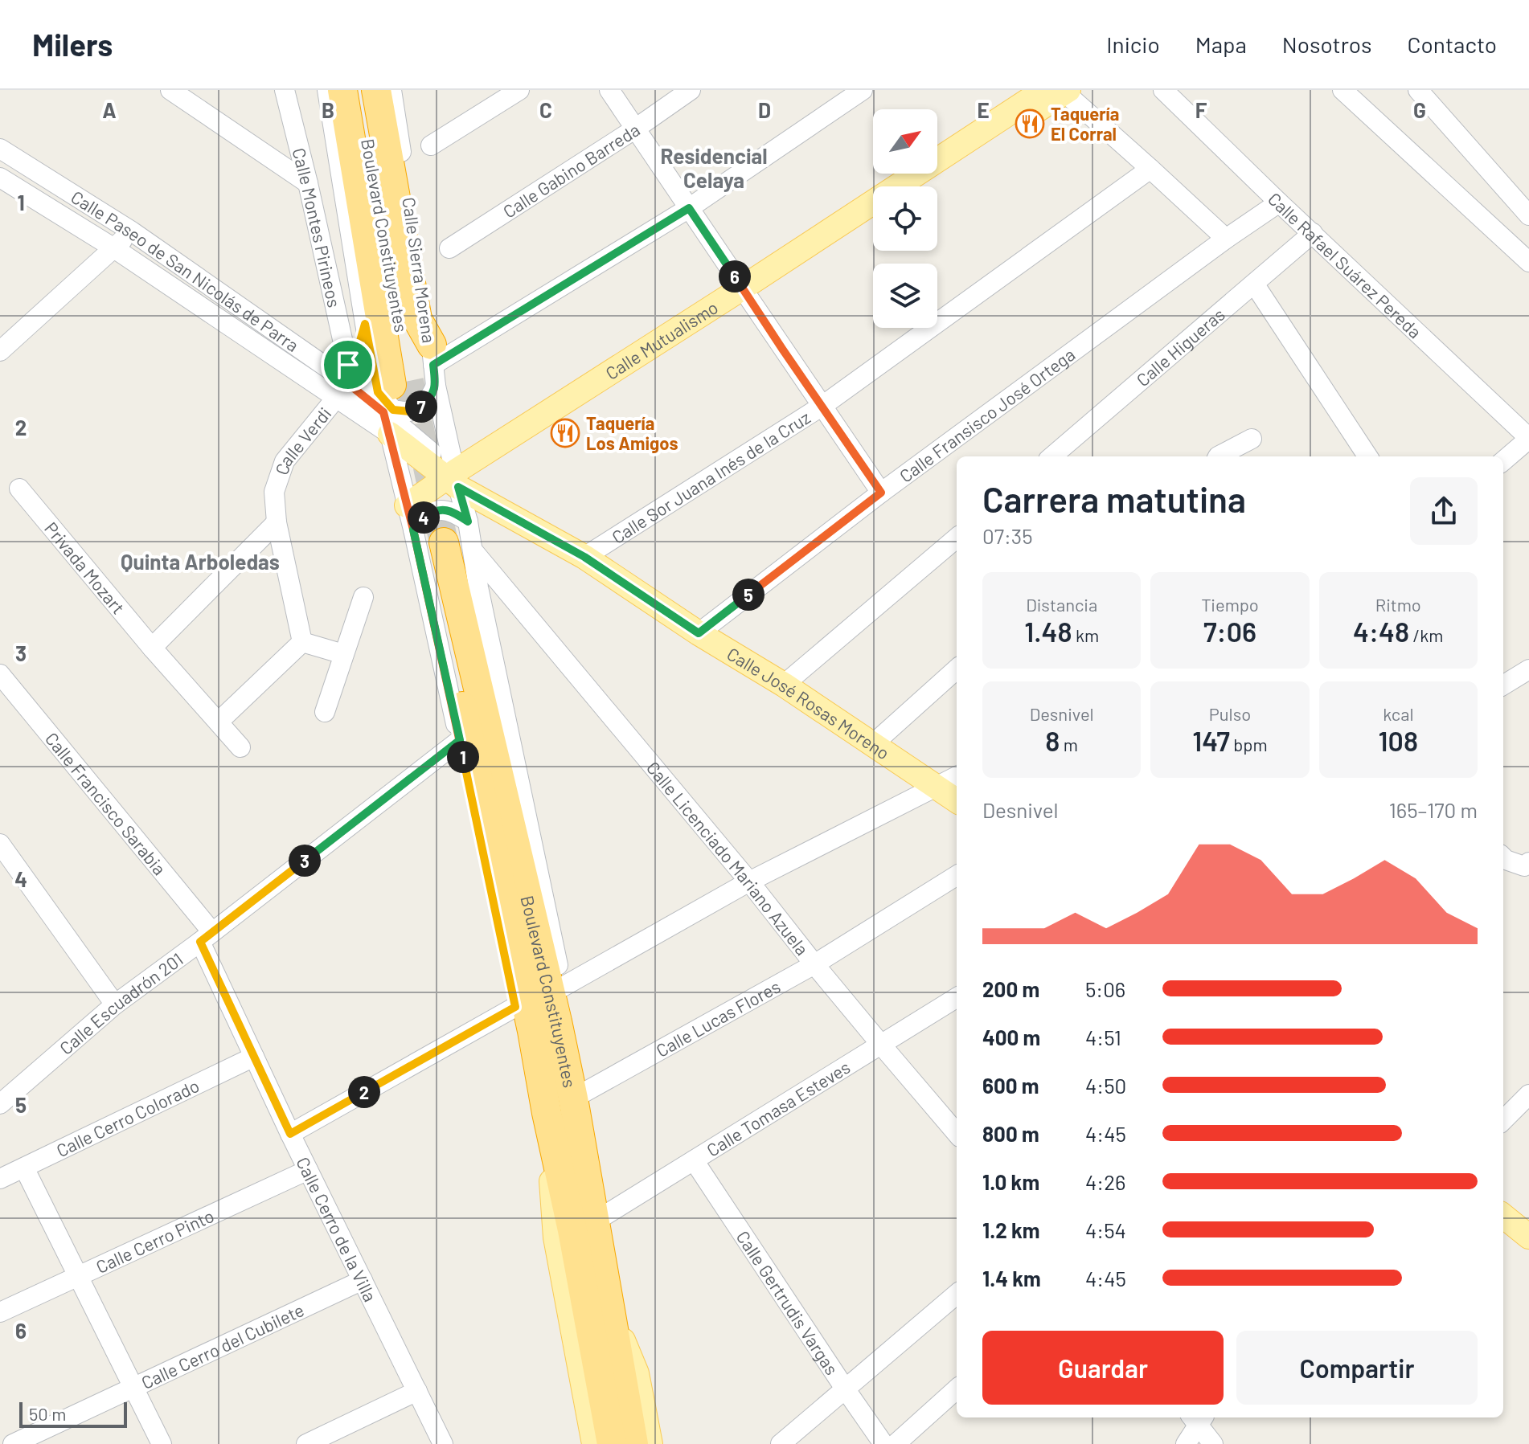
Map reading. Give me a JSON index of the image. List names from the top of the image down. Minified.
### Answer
{"streets":{"highway":["Boulevard Constituyentes"],"main road":["Calle Paseo de San Nicolás de Parra","Calle Mutualismo","Calle José Rosas Moreno"],"street":["Calle Gabino Barreda","Calle Montes Pirineos","Calle Rafael Suárez Pereda","Calle Sierra Morena","Calle Higueras","Calle Fransisco José Ortega","Calle Verdi","Calle Sor Juana Inés de la Cruz","Privada Mozart","Calle Francisco Sarabia","Calle Licenciado Mariano Azuela","Calle Escuadrón 201","Calle Lucas Flores","Calle Tomasa Esteves","Calle Cerro Colorado","Calle Cerro de la Villa","Calle Cerro Pinto","Calle Gertrudis Vargas","Calle Cerro del Cubilete"]},"crossings":[["Calle Montes Pirineos","Calle Paseo de San Nicolás de Parra"],["Boulevard Constituyentes","Calle Sierra Morena"],["Boulevard Constituyentes","Calle Lucas Flores"],["Boulevard Constituyentes","Calle Tomasa Esteves"],["Calle Rafael Suárez Pereda","Calle Higueras"],["Calle Rafael Suárez Pereda","Calle Fransisco José Ortega"],["Calle Sierra Morena","Calle Paseo de San Nicolás de Parra"],["Calle Sierra Morena","Calle Mutualismo"],["Calle Sierra Morena","Calle José Rosas Moreno"],["Calle Sierra Morena","Calle Licenciado Mariano Azuela"],["Calle Paseo de San Nicolás de Parra","Calle Mutualismo"],["Calle Paseo de San Nicolás de Parra","Calle Verdi"],["Calle Paseo de San Nicolás de Parra","Calle José Rosas Moreno"],["Calle Mutualismo","Calle José Rosas Moreno"],["Calle Fransisco José Ortega","Calle José Rosas Moreno"],["Calle Sor Juana Inés de la Cruz","Calle José Rosas Moreno"],["Calle Francisco Sarabia","Calle Escuadrón 201"],["Calle Francisco Sarabia","Calle Cerro de la Villa"],["Calle Licenciado Mariano Azuela","Calle Lucas Flores"],["Calle Licenciado Mariano Azuela","Calle Tomasa Esteves"],["Calle Escuadrón 201","Calle Cerro de la Villa"],["Calle Tomasa Esteves","Calle Gertrudis Vargas"],["Calle Cerro Colorado","Calle Cerro de la Villa"],["Calle Cerro de la Villa","Calle Cerro Pinto"],["Calle Cerro de la Villa","Calle Cerro del Cubilete"]],"districts":["Residencial Celaya","Quinta Arboledas"],"places":{"restaurant":["Taquería El Corral","Taquería Los Amigos"]},"scale_bar":"50 m","north":"top right","page":{"header":"Milers","nav":["Inicio","Mapa","Nosotros","Contacto"],"pins":["6","7","4","5","1","3","2"],"heading":["Carrera matutina","07:35"],"stats":[["Distancia","1.48 km"],["Tiempo","7:06"],["Ritmo","4:48 /km"],["Desnivel","8 m"],["Pulso","147 bpm"],["kcal","108"]],"chart":["Desnivel","165–170 m"],"list":[{"name":"200 m","note":"5:06"},{"name":"400 m","note":"4:51"},{"name":"600 m","note":"4:50"},{"name":"800 m","note":"4:45"},{"name":"1.0 km","note":"4:26"},{"name":"1.2 km","note":"4:54"},{"name":"1.4 km","note":"4:45"}],"buttons":["Guardar","Compartir"],"scale":"50 m"},"grid":{"columns":["A","B","C","D","E","F","G"],"rows":["1","2","3","4","5","6"]}}
